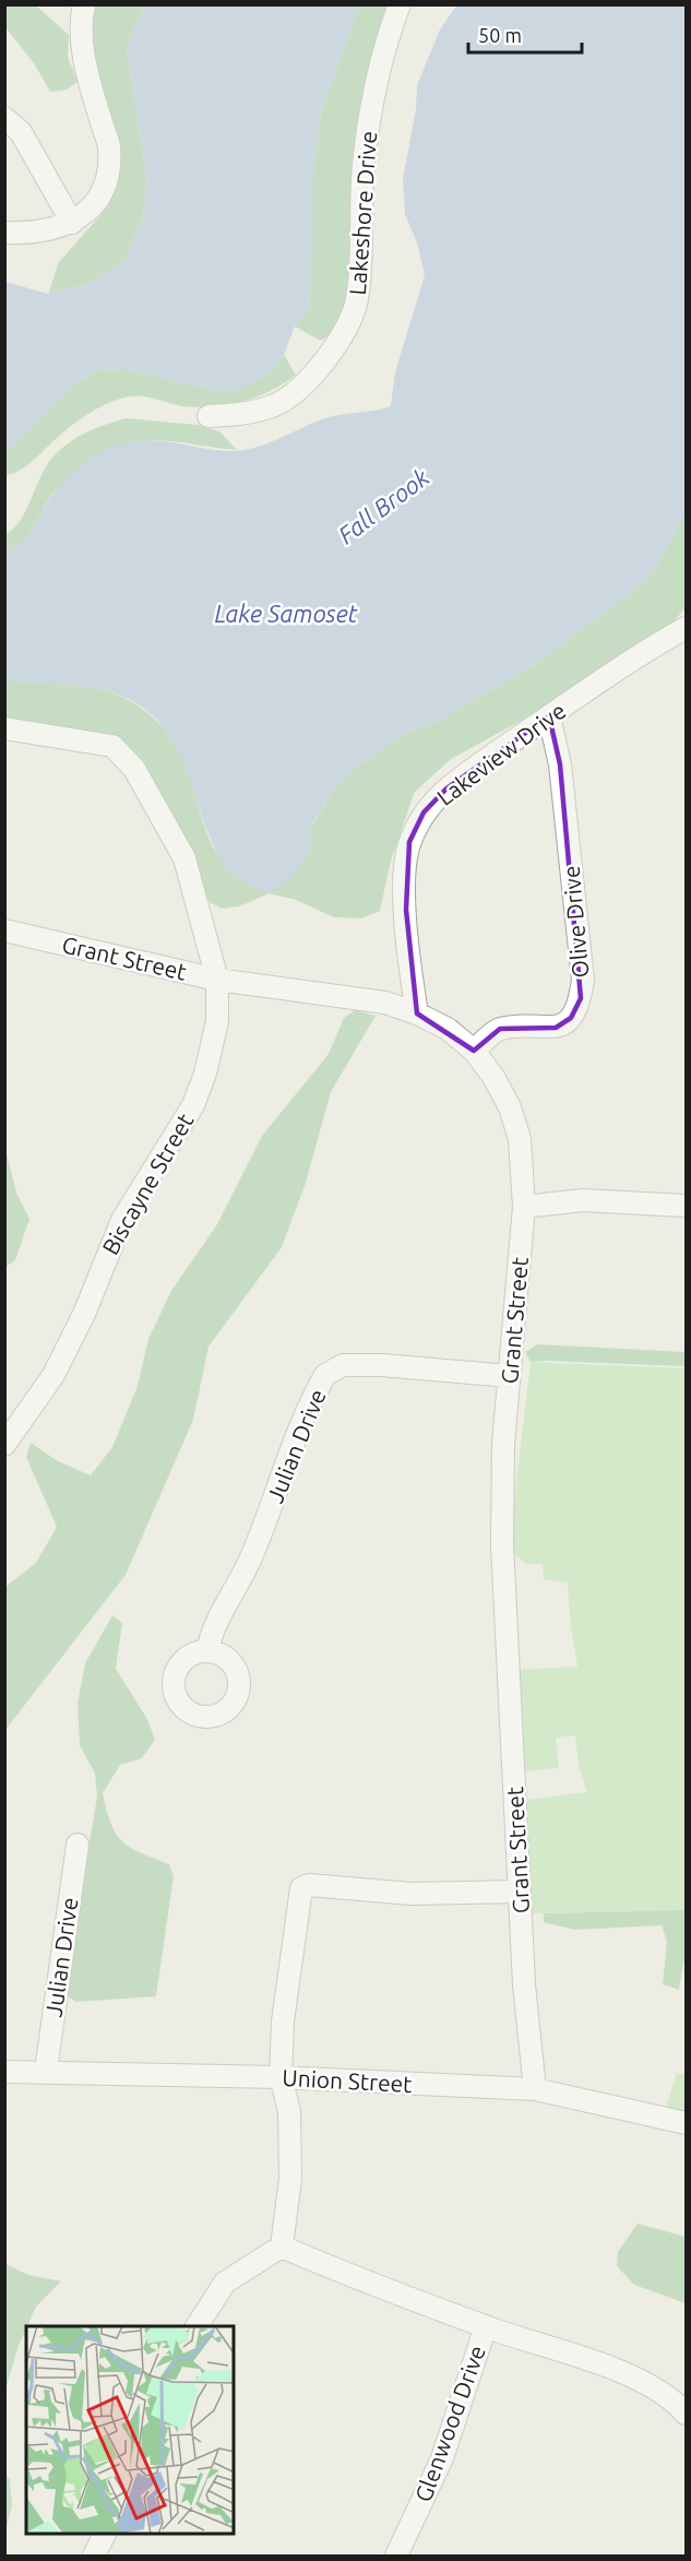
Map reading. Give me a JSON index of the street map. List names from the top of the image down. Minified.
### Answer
{"streets":{"street":["Lakeshore Drive","Lakeview Drive","Olive Drive","Grant Street","Biscayne Street","Julian Drive","Union Street","Glenwood Drive"]},"crossings":[["Lakeview Drive","Olive Drive"],["Lakeview Drive","Grant Street"],["Olive Drive","Grant Street"],["Grant Street","Biscayne Street"],["Grant Street","Julian Drive"],["Grant Street","Union Street"],["Julian Drive","Union Street"]],"water":["Fall Brook","Lake Samoset"],"scale_bar":"50 m"}
